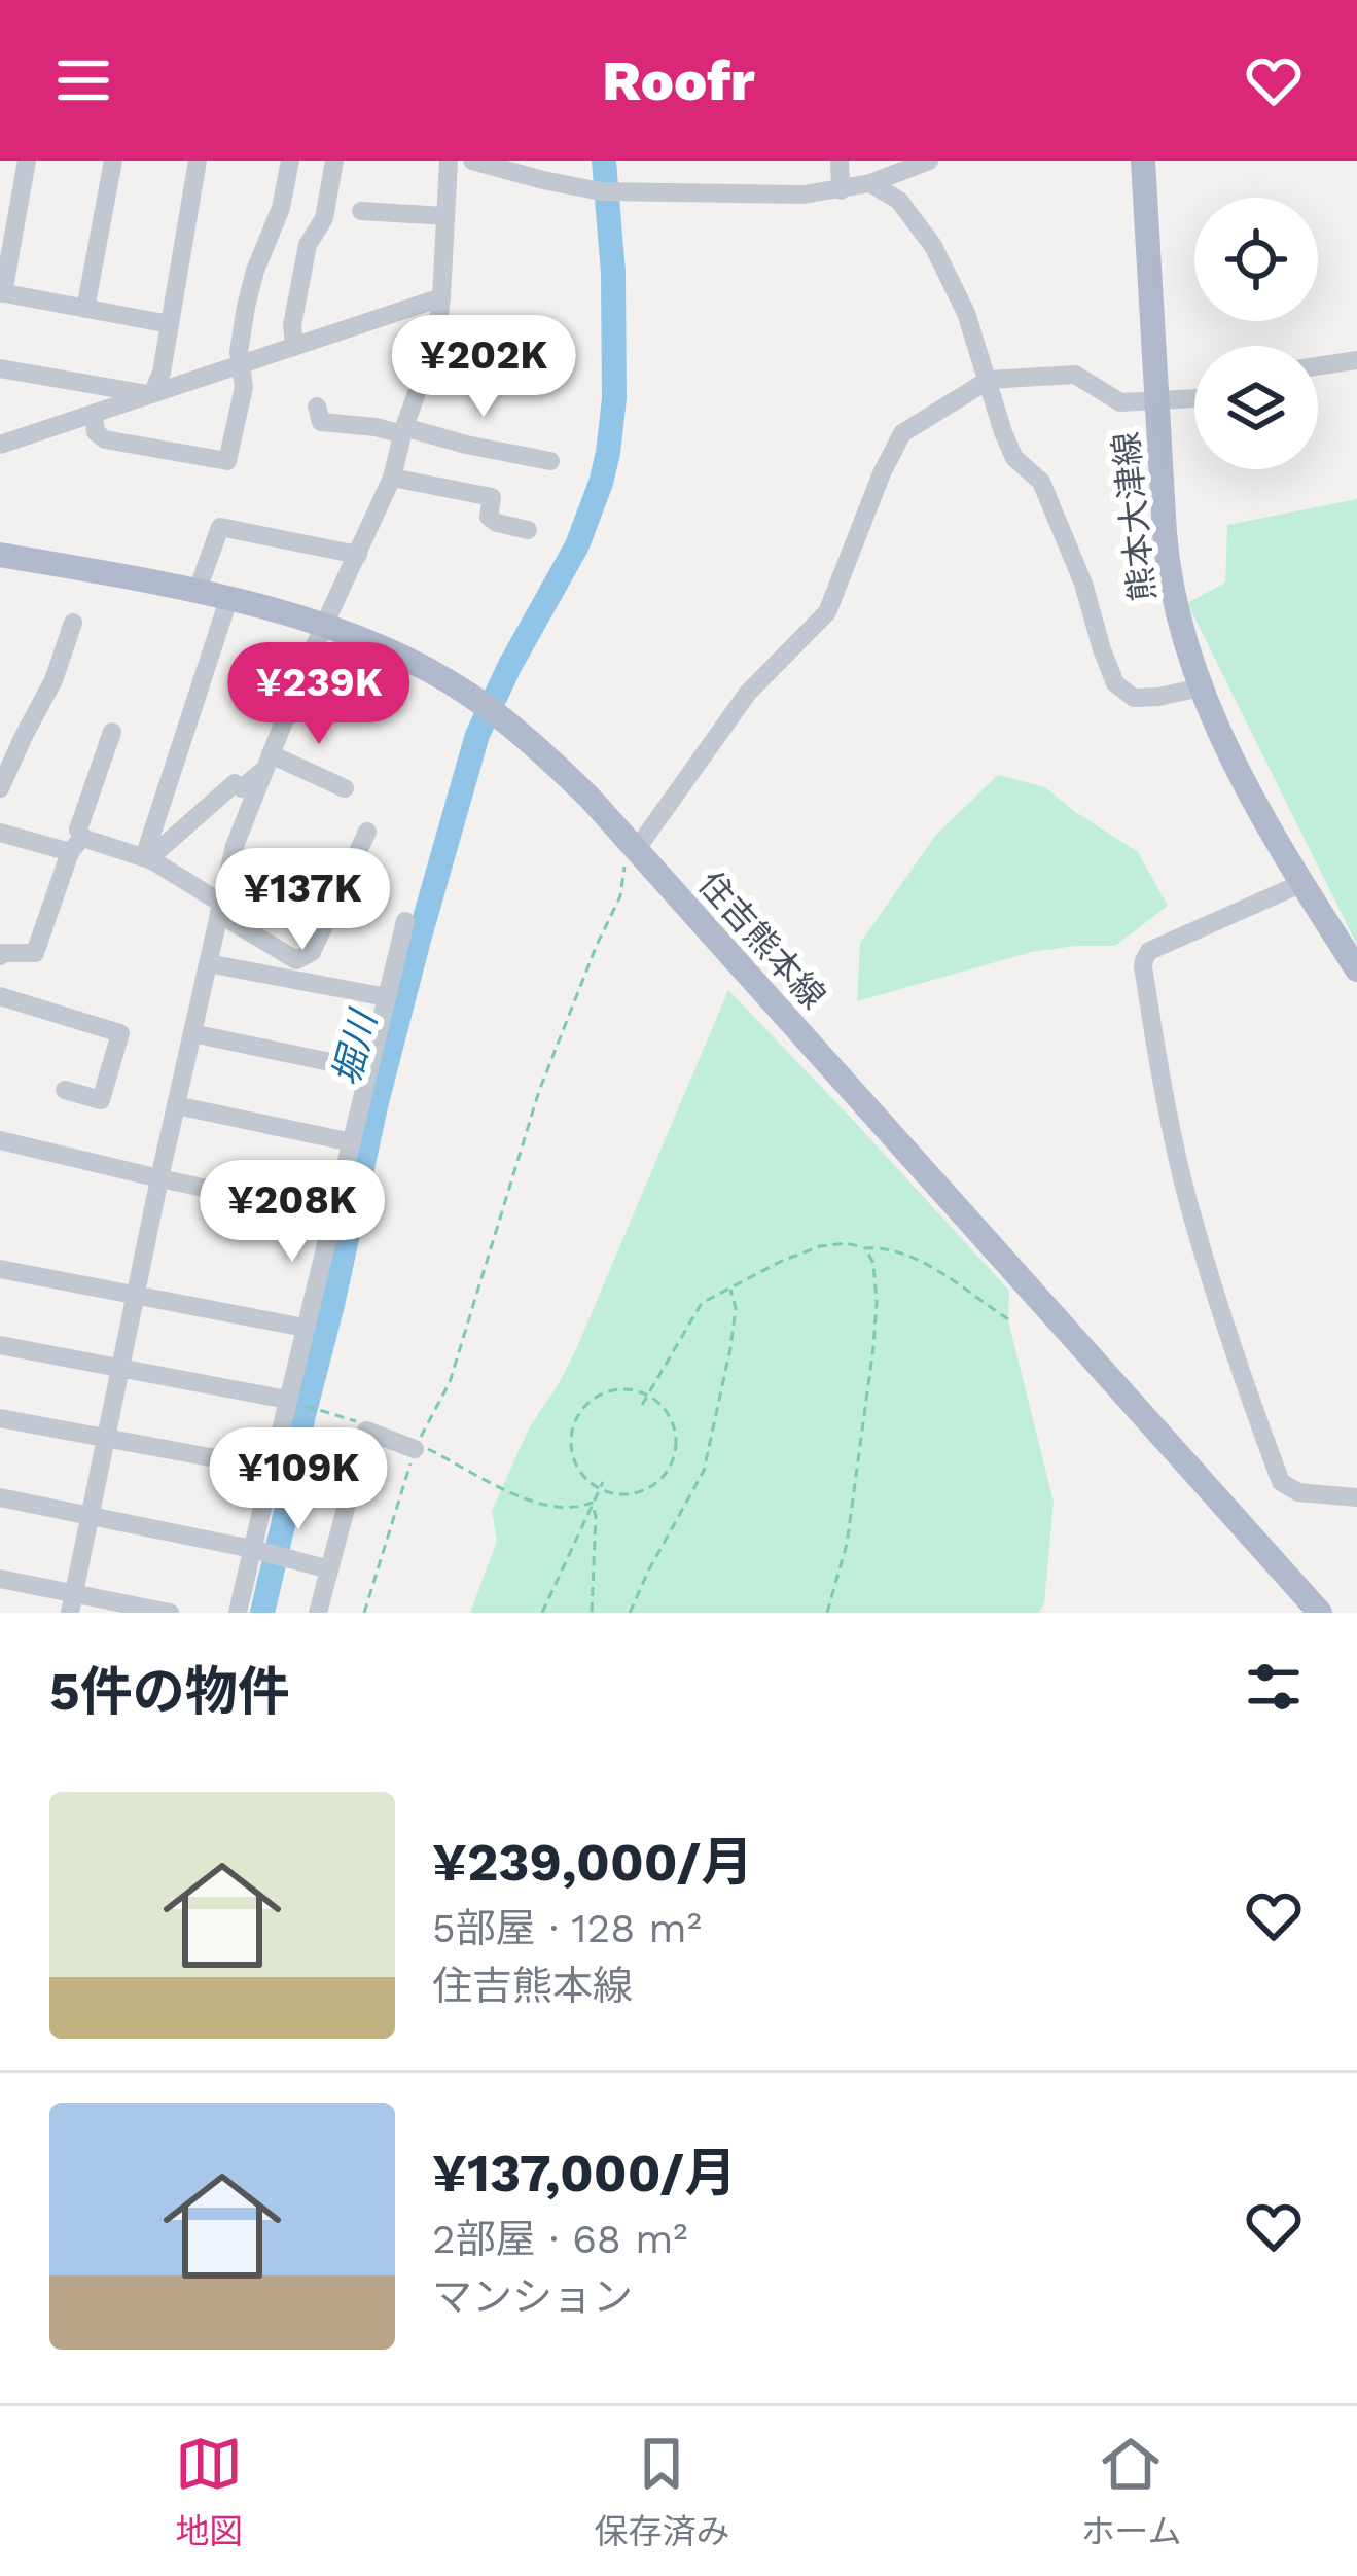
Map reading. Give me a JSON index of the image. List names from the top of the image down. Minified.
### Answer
{"streets":{"main road":["熊本大津線","住吉熊本線"]},"water":["堀川"],"page":{"header":"Roofr","price":["¥202K","¥239K","¥137K","¥208K","¥109K"],"heading":"5件の物件","list":[{"name":"¥239,000/月","note":"5部屋 · 128 m² · 住吉熊本線"},{"name":"¥137,000/月","note":"2部屋 · 68 m² · マンション"}],"tabs":["地図","保存済み","ホーム"]}}
